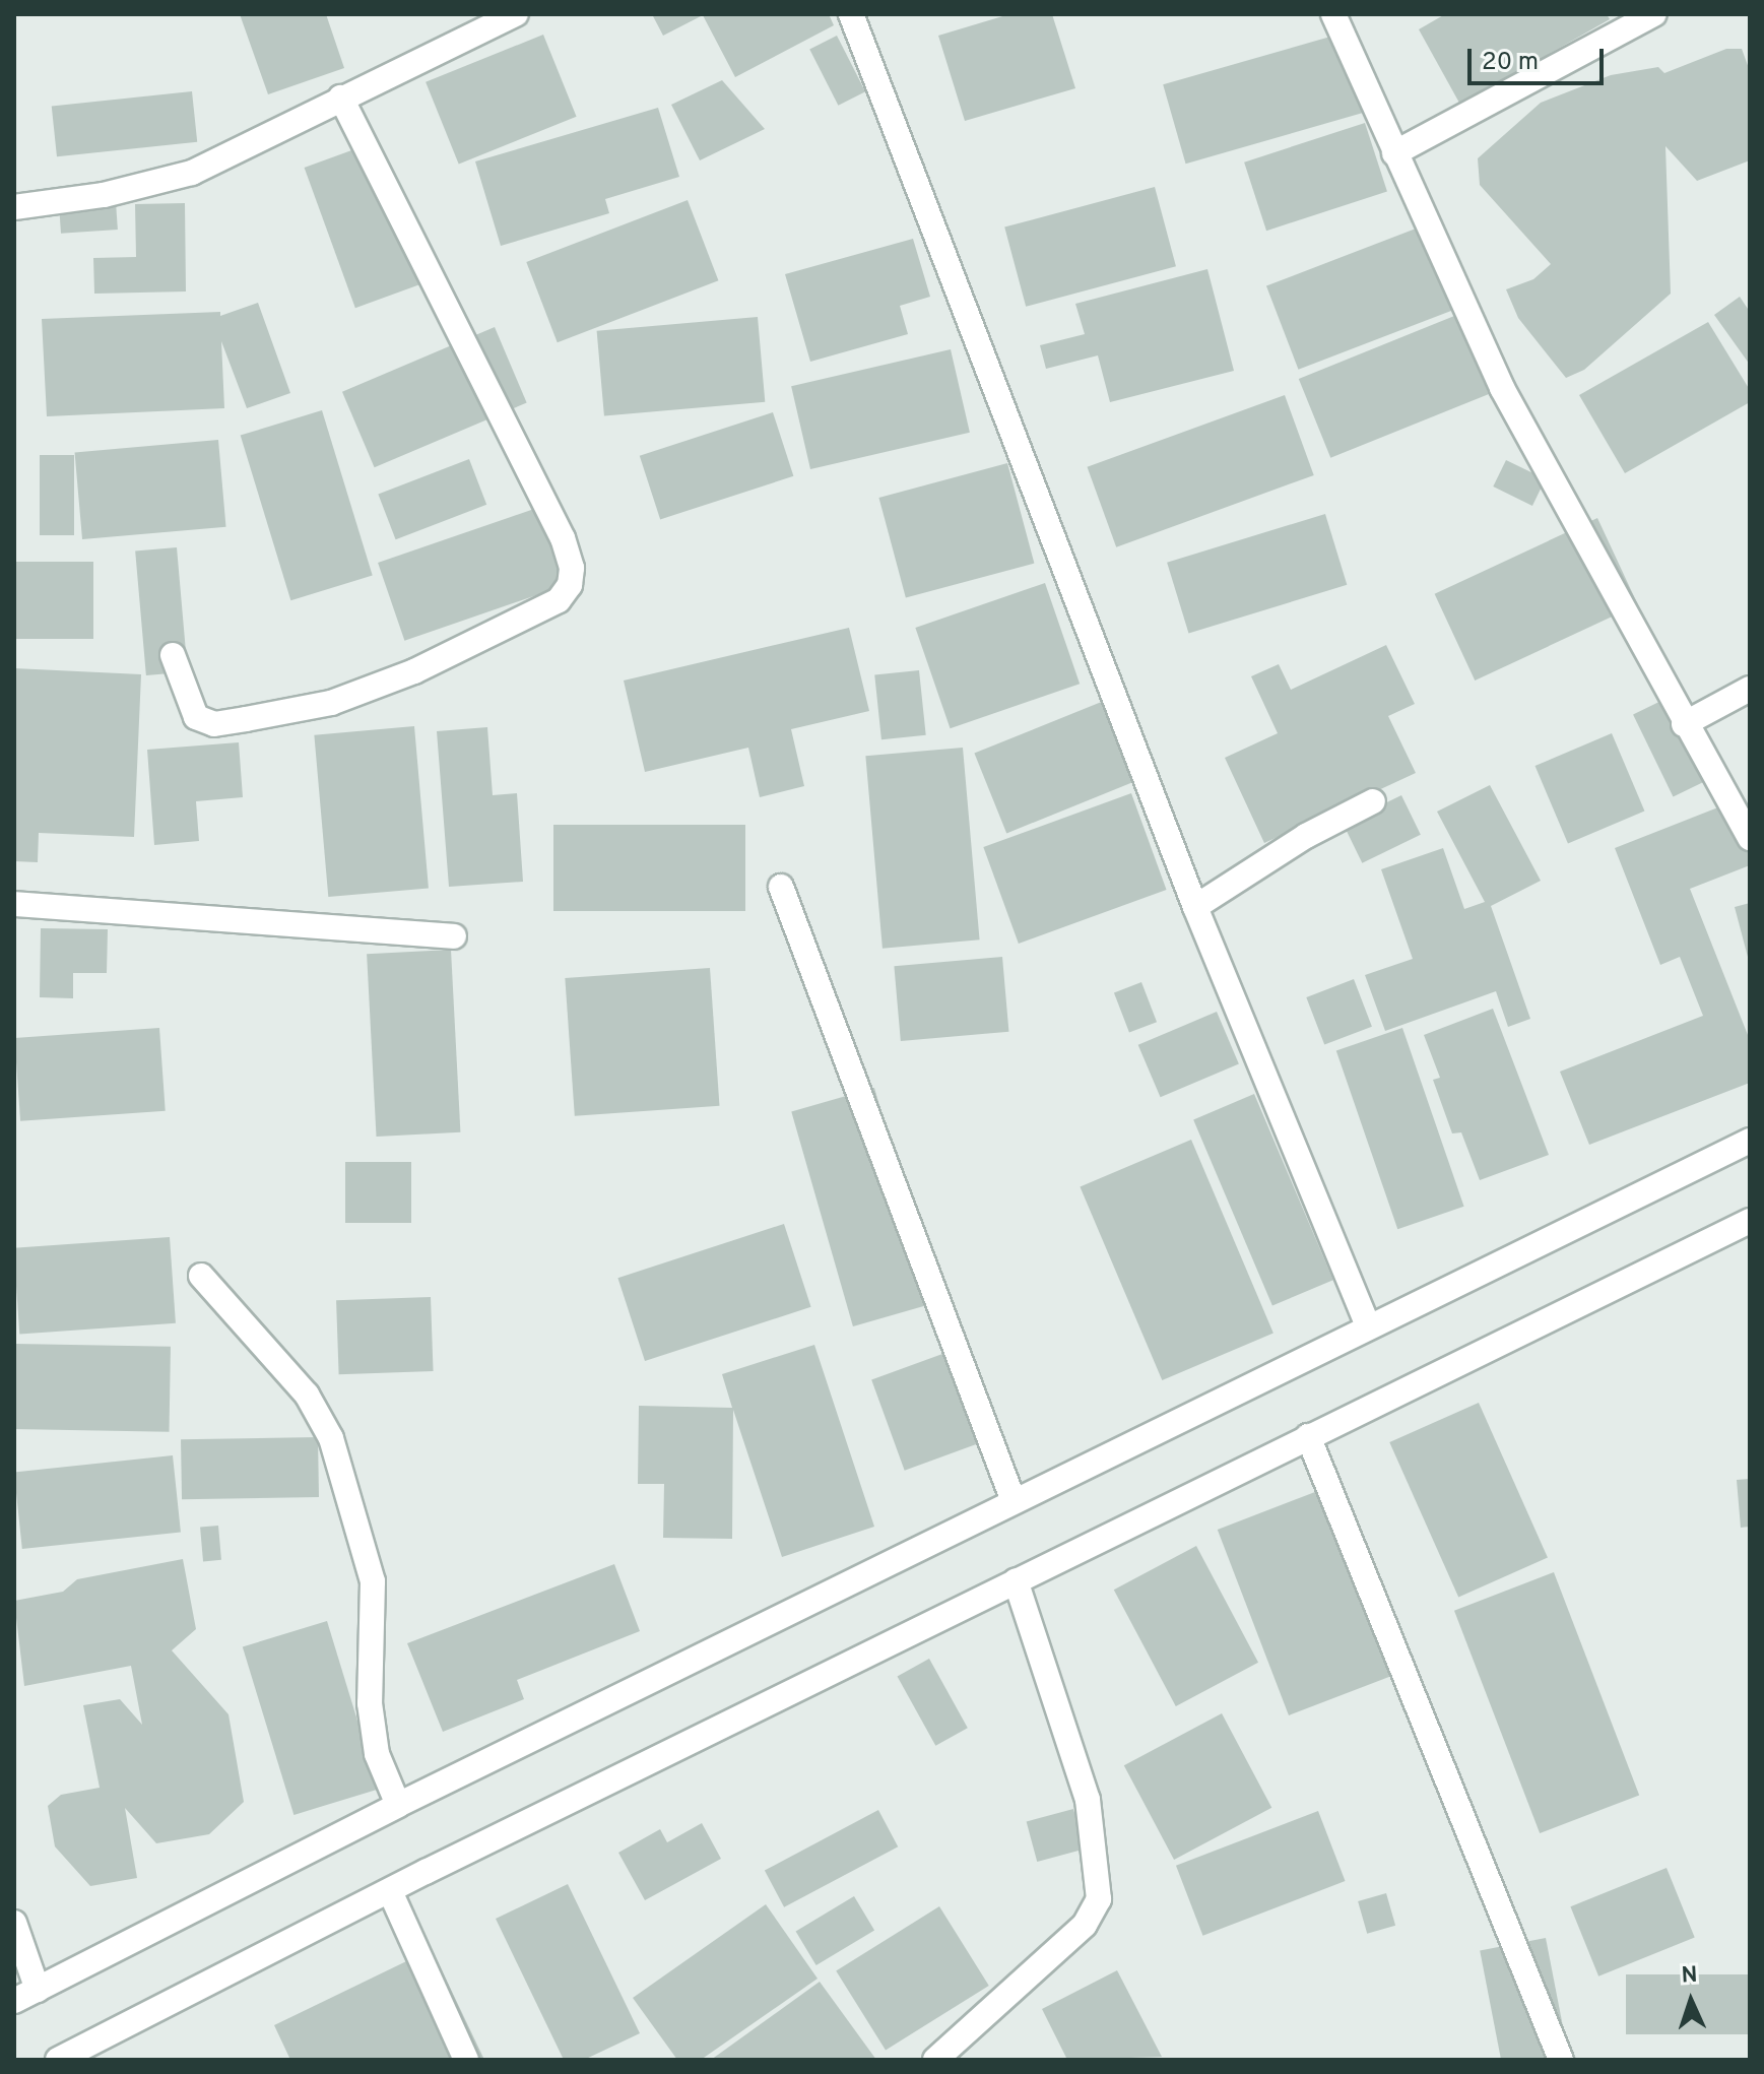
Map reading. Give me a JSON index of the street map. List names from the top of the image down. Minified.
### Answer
{"scale_bar":"20 m","north":"top"}
